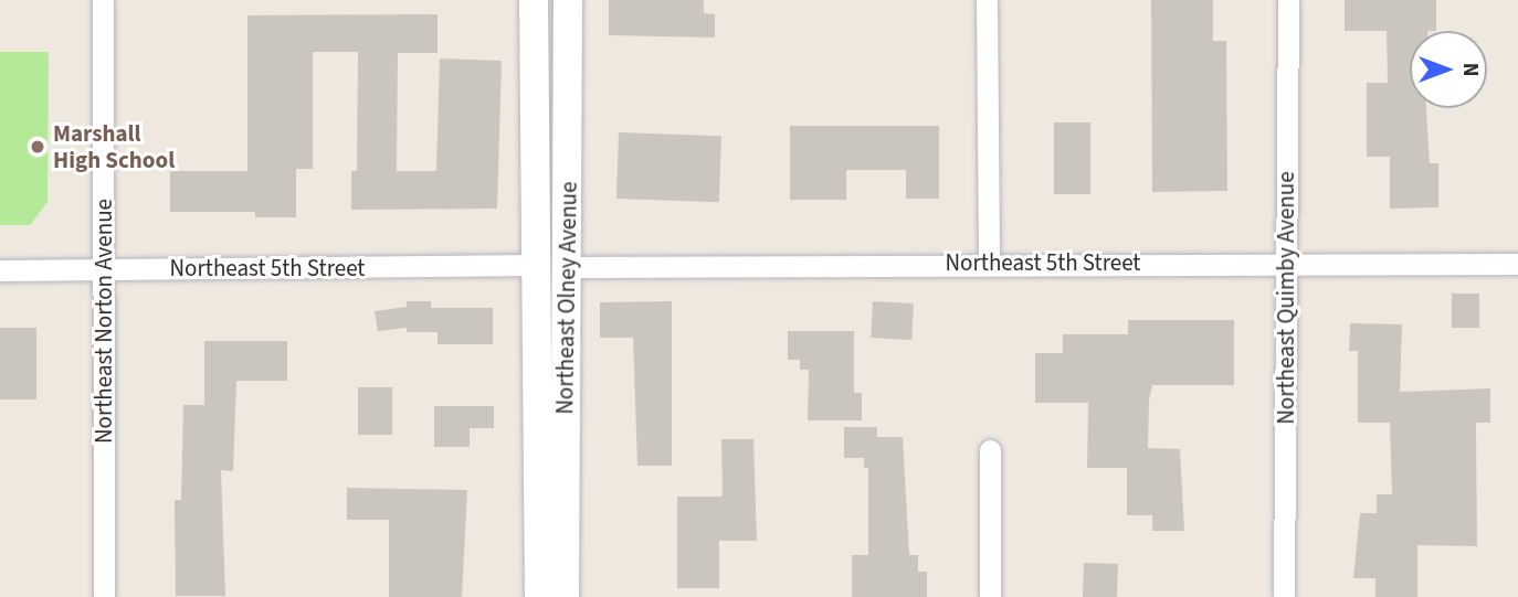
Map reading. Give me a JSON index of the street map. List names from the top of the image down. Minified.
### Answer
{"streets":{"main road":["Northeast Olney Avenue"],"street":["Northeast 5th Street","Northeast Quimby Avenue","Northeast Norton Avenue"]},"crossings":[["Northeast 5th Street","Northeast Olney Avenue"],["Northeast 5th Street","Northeast Quimby Avenue"],["Northeast 5th Street","Northeast Norton Avenue"]],"places":["Marshall High School"],"north":"right"}
